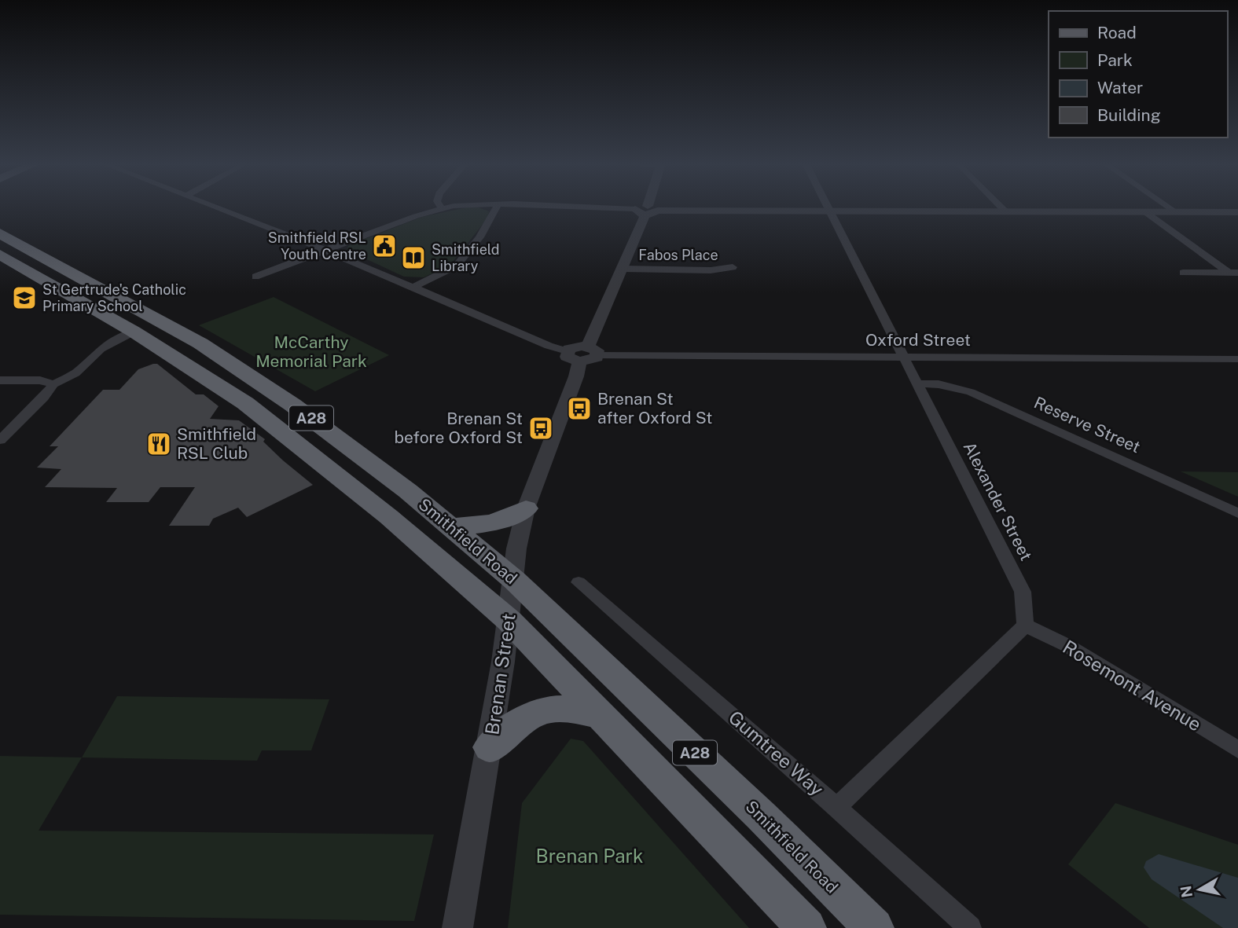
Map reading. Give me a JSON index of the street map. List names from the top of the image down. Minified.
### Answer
{"streets":{"highway":["A28","Smithfield Road"],"street":["Fabos Place","Oxford Street","Reserve Street","Alexander Street","Brenan Street","Rosemont Avenue","Gumtree Way"]},"crossings":[["Fabos Place","Brenan Street"],["Oxford Street","Alexander Street"],["Oxford Street","Brenan Street"],["Reserve Street","Alexander Street"],["Alexander Street","Rosemont Avenue"],["Smithfield Road","Brenan Street"]],"parks":["McCarthy Memorial Park","Brenan Park"],"places":{"public building":["Smithfield RSL Youth Centre"],"library":["Smithfield Library"],"school or university":["St Gertrude's Catholic Primary School"],"bus stop":["Brenan St after Oxford St","Brenan St before Oxford St"],"restaurant":["Smithfield RSL Club"]},"legend":["Road","Park","Water","Building"],"north":"left"}
